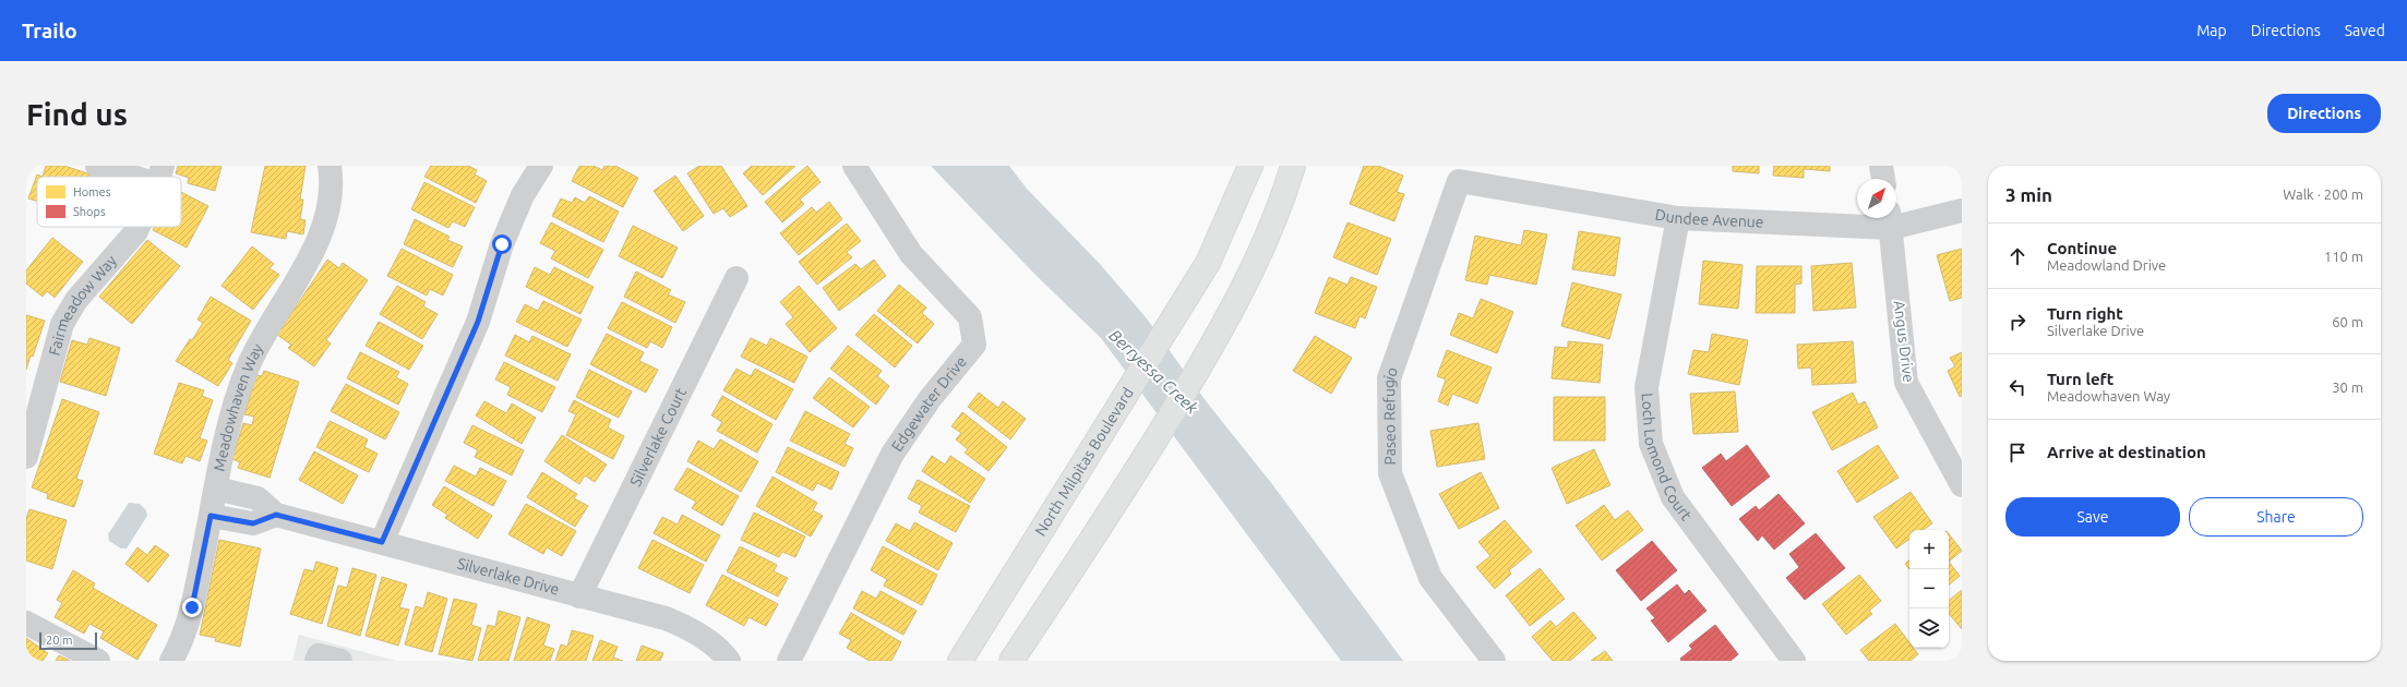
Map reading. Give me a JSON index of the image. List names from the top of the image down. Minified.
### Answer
{"streets":{"main road":["North Milpitas Boulevard"],"street":["Dundee Avenue","Fairmeadow Way","Angus Drive","Edgewater Drive","Meadowhaven Way","Paseo Refugio","Silverlake Court","Loch Lomond Court","Silverlake Drive"]},"crossings":[["Dundee Avenue","Angus Drive"],["Dundee Avenue","Paseo Refugio"],["Dundee Avenue","Loch Lomond Court"],["Meadowhaven Way","Silverlake Drive"],["Silverlake Court","Silverlake Drive"]],"water":["Berryessa Creek"],"legend":["Homes","Shops"],"scale_bar":"20 m","north":"top right","page":{"header":"Trailo","nav":["Map","Directions","Saved"],"buttons":["Directions",["Save","Share"]],"title":"Find us","heading":["3 min","Walk · 200 m"],"list":[["Continue","Meadowland Drive","110 m"],["Turn right","Silverlake Drive","60 m"],["Turn left","Meadowhaven Way","30 m"],"Arrive at destination"],"map_buttons":["+","−"],"scale":"20 m"}}
